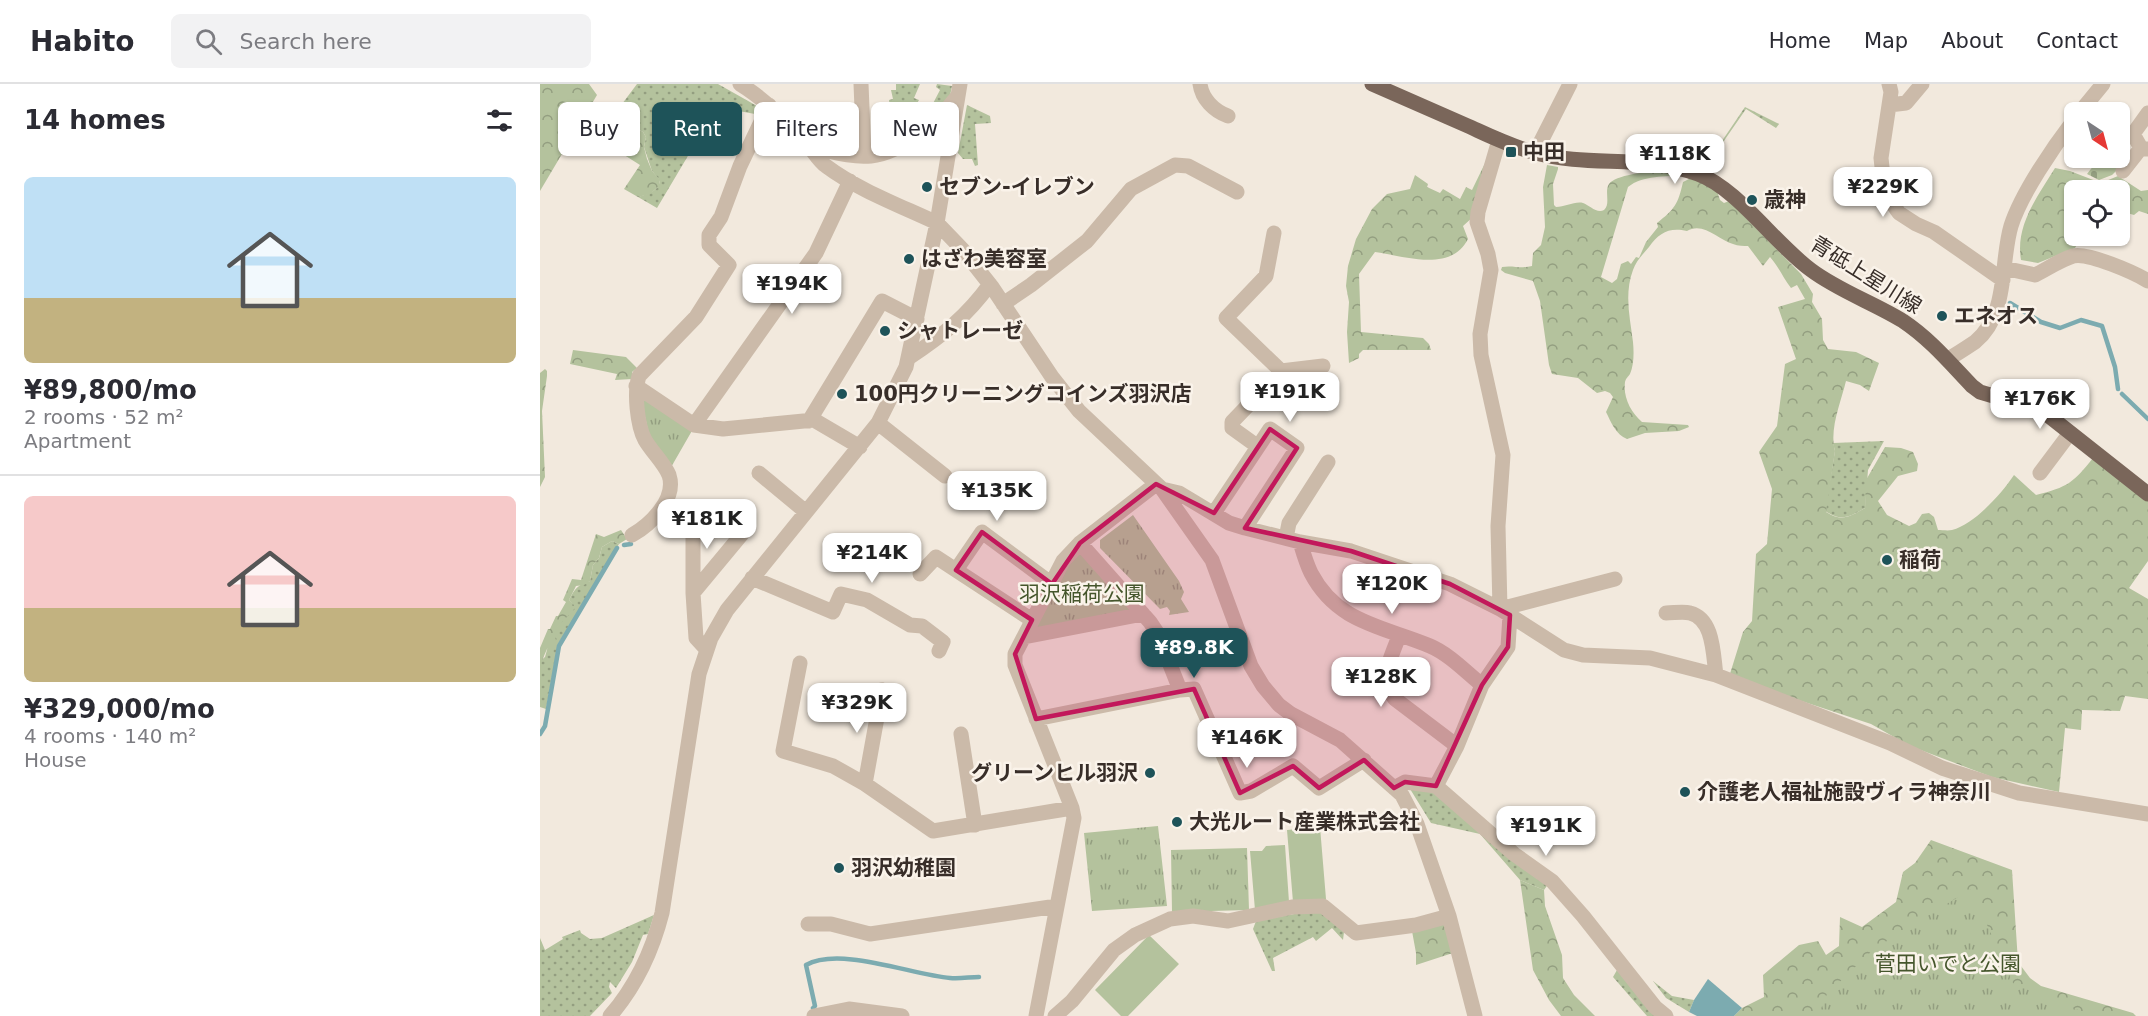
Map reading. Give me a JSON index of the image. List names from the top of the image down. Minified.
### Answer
{"streets":{"main road":["青砥上星川線"]},"parks":["羽沢稲荷公園","菅田いでと公園"],"places":{"transit":["中田"],"other":["セブン-イレブン","歳神","はざわ美容室","エネオス","シャトレーゼ","100円クリーニングコインズ羽沢店","稲荷","グリーンヒル羽沢","介護老人福祉施設ヴィラ神奈川","大光ルート産業株式会社","羽沢幼稚園"]},"north":"bottom right","page":{"header":"Habito","search":"Search here","nav":["Home","Map","About","Contact"],"heading":"14 homes","chip":["Buy","Rent","Filters","New"],"price":["¥118K","¥229K","¥194K","¥191K","¥176K","¥135K","¥181K","¥214K","¥120K","¥89.8K","¥128K","¥329K","¥146K","¥191K"],"list":[{"name":"¥89,800/mo","note":"2 rooms · 52 m² · Apartment"},{"name":"¥329,000/mo","note":"4 rooms · 140 m² · House"}]}}
